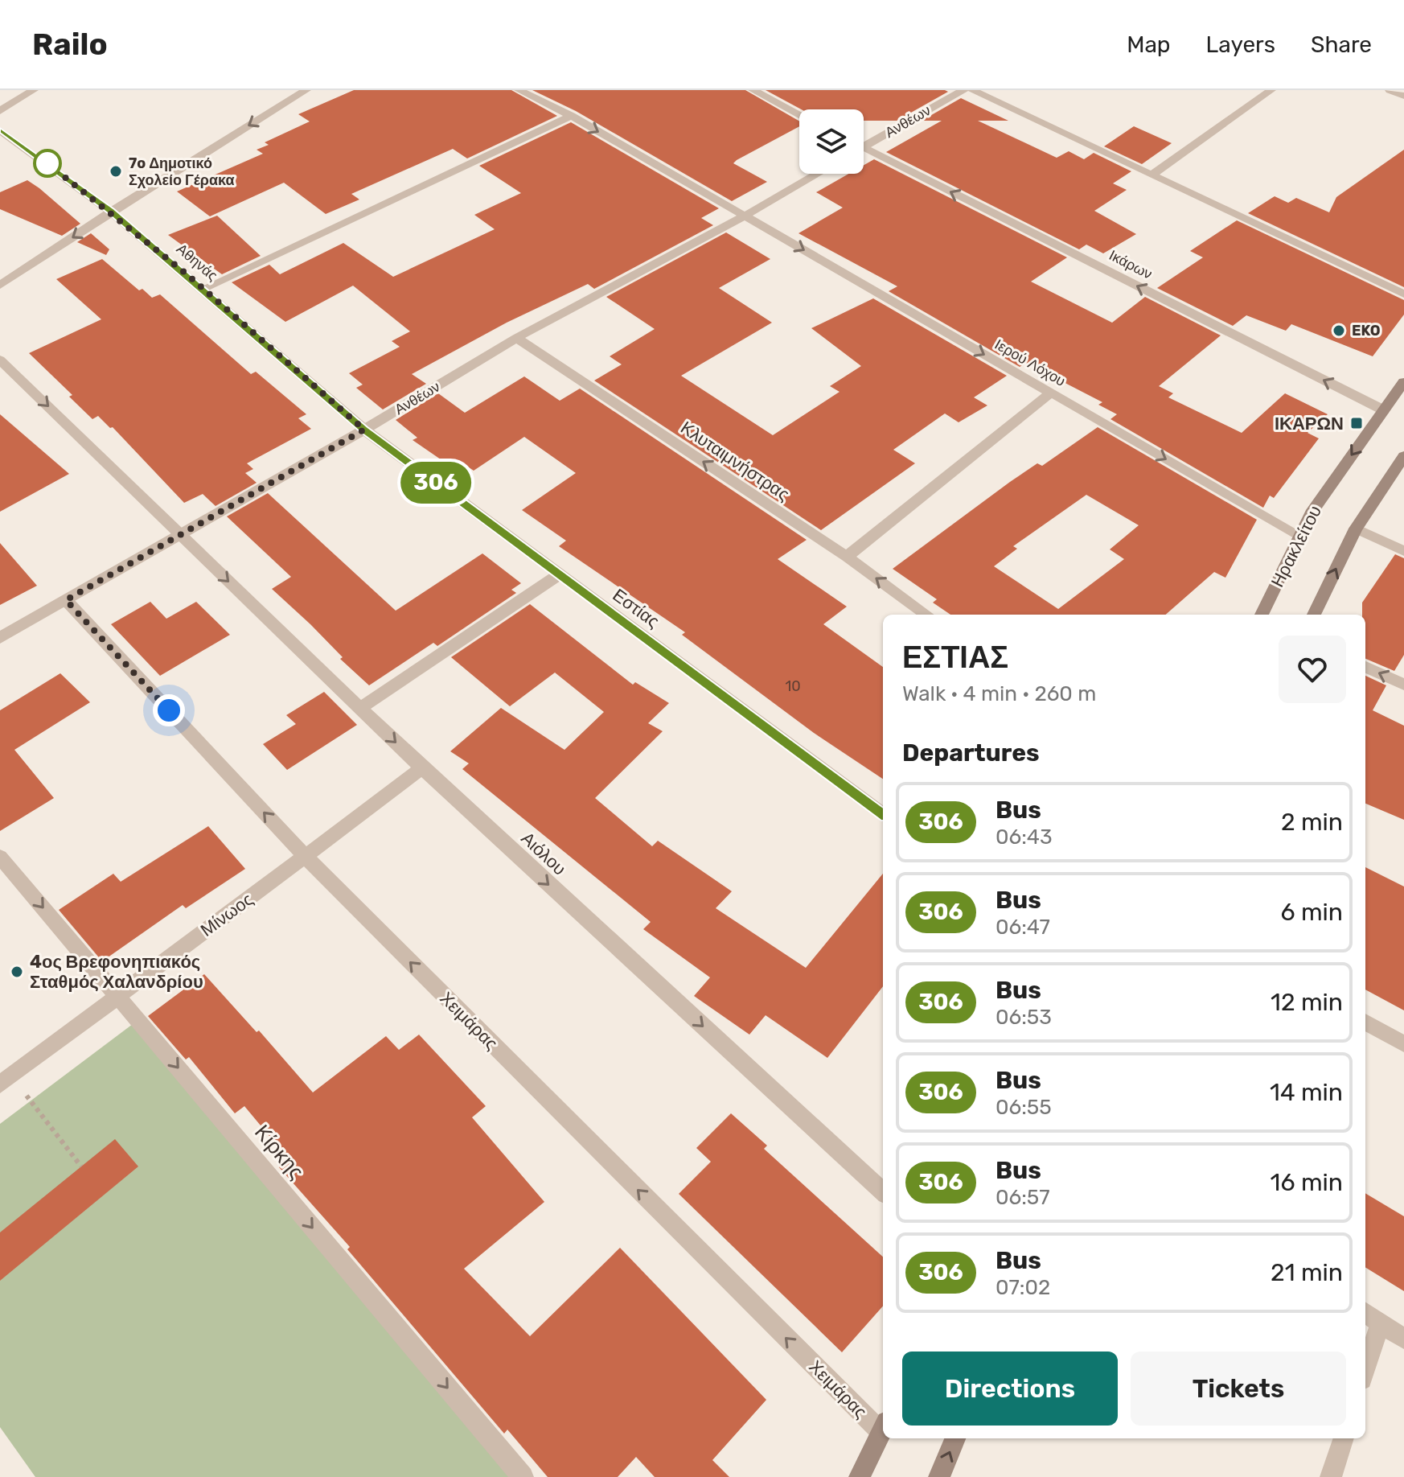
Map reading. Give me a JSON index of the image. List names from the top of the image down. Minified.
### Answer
{"streets":{"main road":["Ηρακλείτου"],"street":["Ανθέων","Αθηνάς","Ικάρων","Ιερού Λόχου","Κλυταιμνήστρας","Εστίας","Αιόλου","Μίνωος","Χειμάρας","Κίρκης"]},"crossings":[["Ανθέων","Αθηνάς"],["Ανθέων","Ιερού Λόχου"],["Ανθέων","Κλυταιμνήστρας"],["Ανθέων","Εστίας"],["Ανθέων","Αιόλου"],["Ανθέων","Χειμάρας"],["Αθηνάς","Εστίας"],["Ικάρων","Ηρακλείτου"],["Ιερού Λόχου","Ηρακλείτου"],["Αιόλου","Μίνωος"],["Μίνωος","Χειμάρας"],["Μίνωος","Κίρκης"]],"one_way":["Ιερού Λόχου","Κλυταιμνήστρας","Αιόλου","Χειμάρας","Κίρκης"],"places":{"other":["7o Δημοτικό Σχολείο Γέρακα","EKO","4ος Βρεφονηπιακός Σταθμός Χαλανδρίου"],"transit":["ΙΚΑΡΩΝ"]},"lines":["bus line 306"],"house_numbers":["10"],"page":{"header":"Railo","nav":["Map","Layers","Share"],"on_map":"306","heading":[["ΕΣΤΙΑΣ","Walk · 4 min · 260 m"],"Departures"],"list":[{"mark":"306","name":"Bus","note":"06:43","value":"2 min"},{"mark":"306","name":"Bus","note":"06:47","value":"6 min"},{"mark":"306","name":"Bus","note":"06:53","value":"12 min"},{"mark":"306","name":"Bus","note":"06:55","value":"14 min"},{"mark":"306","name":"Bus","note":"06:57","value":"16 min"},{"mark":"306","name":"Bus","note":"07:02","value":"21 min"}],"buttons":["Directions","Tickets"]}}
